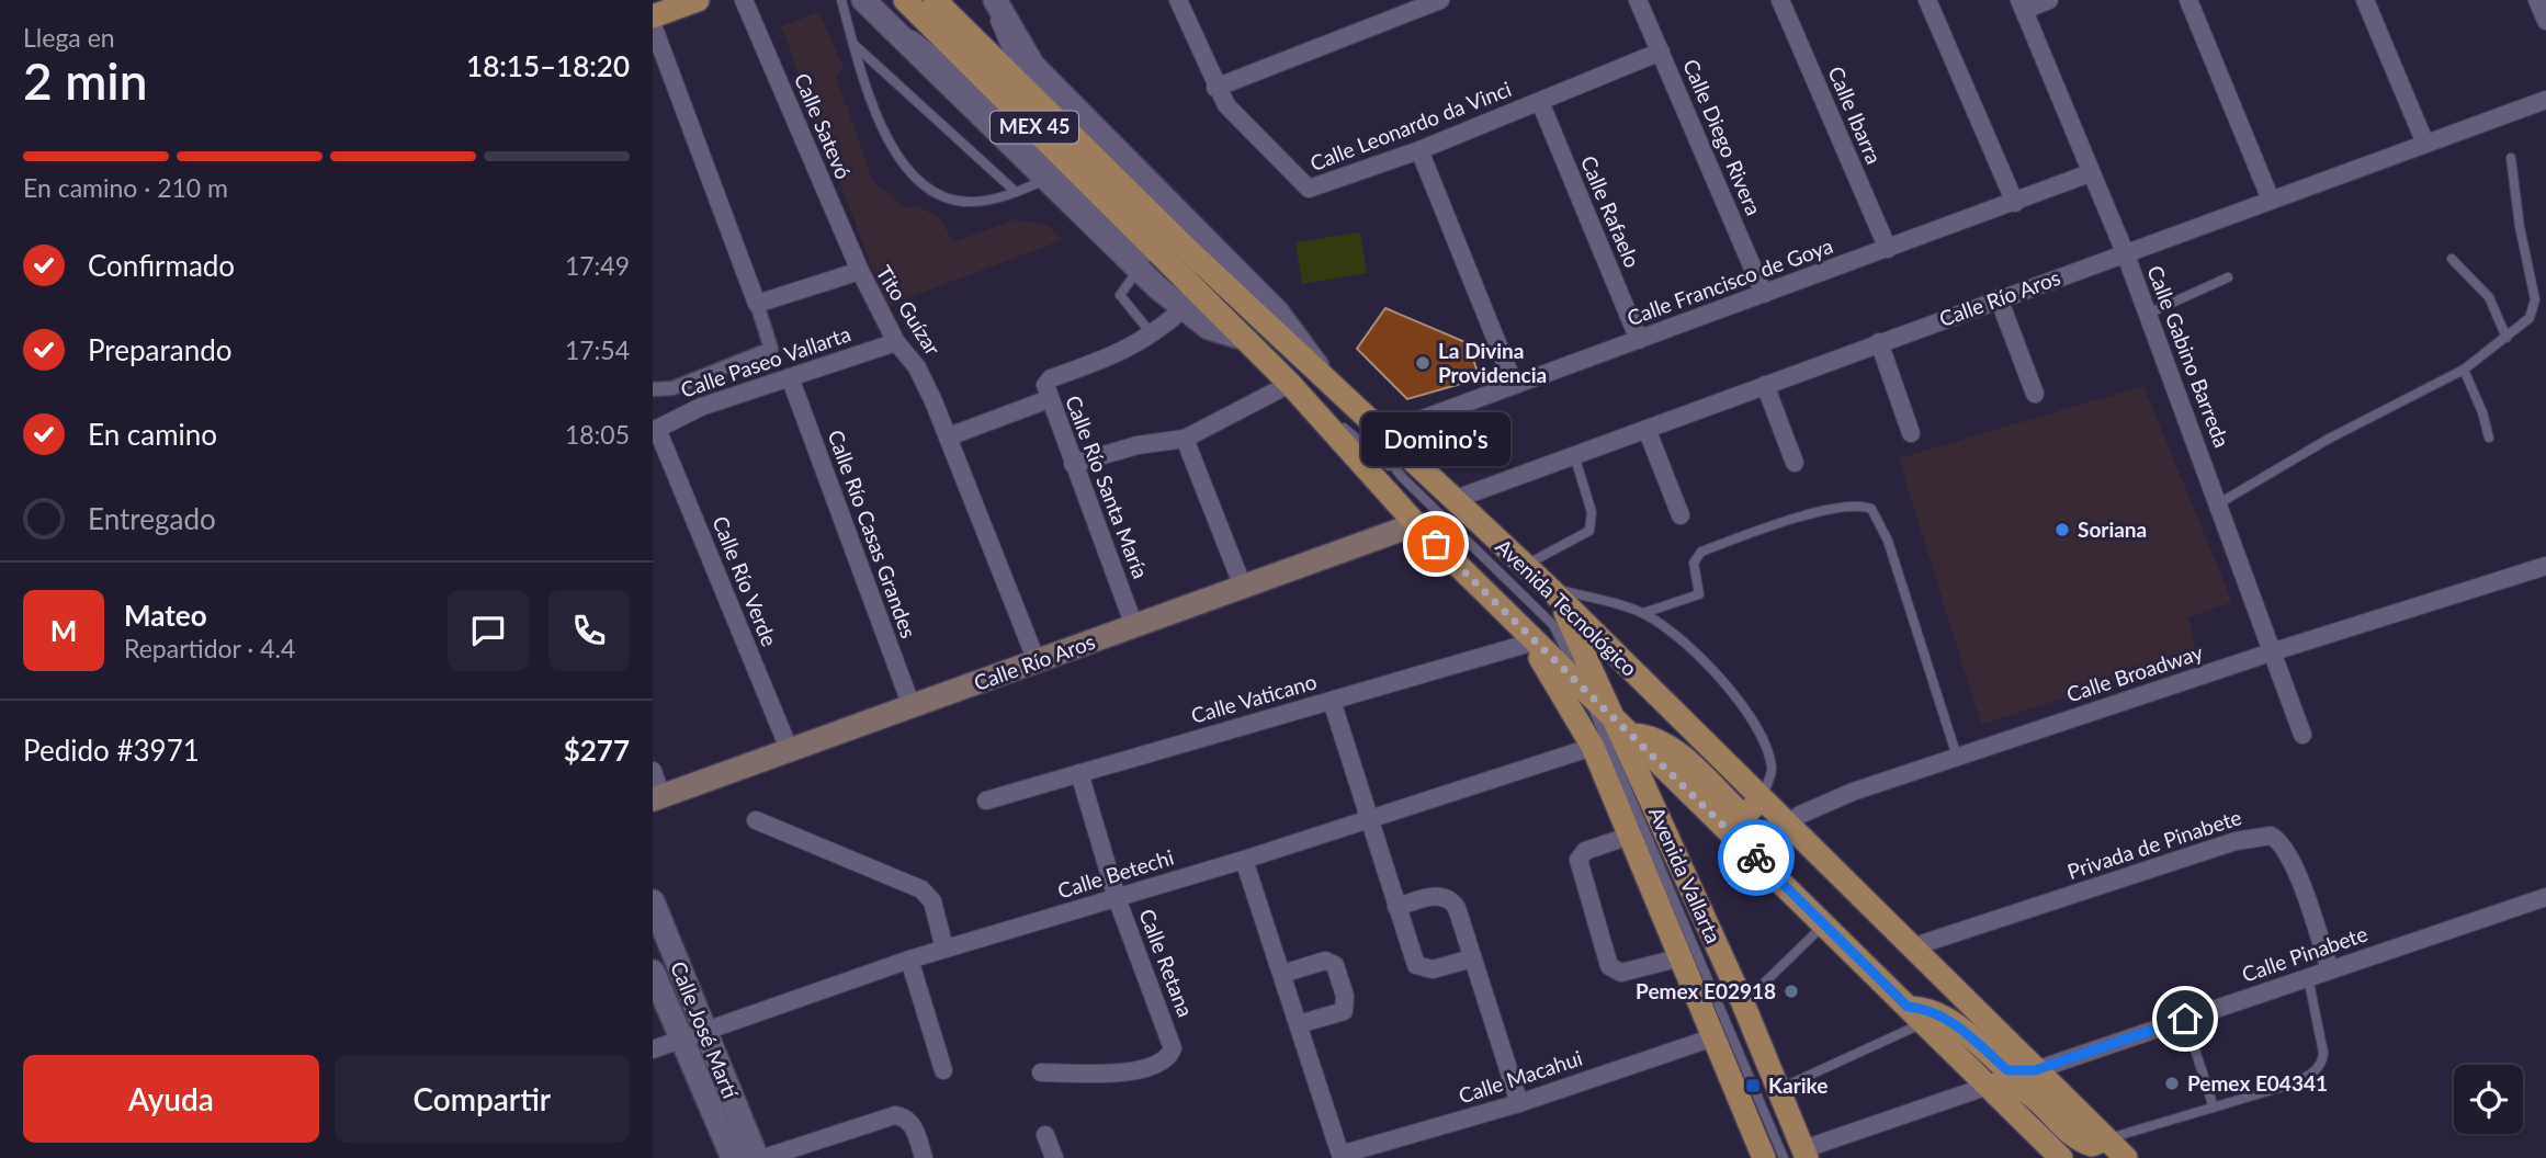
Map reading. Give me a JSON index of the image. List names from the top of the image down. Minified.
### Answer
{"streets":{"main road":["MEX 45","Calle Río Aros","Avenida Tecnológico","Avenida Vallarta"],"street":["Calle Ibarra","Calle Satevó","Calle Leonardo da Vinci","Calle Diego Rivera","Calle Rafaelo","Calle Francisco de Goya","Tito Guízar","Calle Gabino Barreda","Calle Paseo Vallarta","Calle Río Santa María","Calle Río Casas Grandes","Calle Río Verde","Calle Broadway","Calle Vaticano","Privada de Pinabete","Calle Betechi","Calle Pinabete","Calle Retana","Calle José Martí","Calle Macahui"]},"crossings":[["Calle Ibarra","Calle Francisco de Goya"],["Calle Satevó","Tito Guízar"],["Calle Leonardo da Vinci","Calle Diego Rivera"],["Calle Leonardo da Vinci","Calle Rafaelo"],["MEX 45","Calle Río Aros"],["MEX 45","Calle Broadway"],["MEX 45","Calle Vaticano"],["MEX 45","Avenida Vallarta"],["Calle Diego Rivera","Calle Francisco de Goya"],["Calle Rafaelo","Calle Francisco de Goya"],["Calle Francisco de Goya","Calle Gabino Barreda"],["Calle Francisco de Goya","Avenida Tecnológico"],["Calle Río Aros","Tito Guízar"],["Calle Río Aros","Calle Gabino Barreda"],["Calle Río Aros","Calle Río Santa María"],["Calle Río Aros","Calle Río Casas Grandes"],["Calle Río Aros","Calle Río Verde"],["Calle Río Aros","Avenida Tecnológico"],["Tito Guízar","Calle Paseo Vallarta"],["Calle Gabino Barreda","Calle Broadway"],["Calle Paseo Vallarta","Calle Río Casas Grandes"],["Calle Paseo Vallarta","Calle Río Verde"],["Avenida Tecnológico","Calle Broadway"],["Avenida Tecnológico","Privada de Pinabete"],["Avenida Tecnológico","Avenida Vallarta"],["Avenida Tecnológico","Calle Pinabete"],["Calle Vaticano","Avenida Vallarta"],["Calle Vaticano","Calle Retana"],["Privada de Pinabete","Calle Pinabete"],["Calle Betechi","Avenida Vallarta"],["Calle Betechi","Calle Retana"],["Calle Betechi","Calle José Martí"],["Avenida Vallarta","Calle Macahui"]],"places":{"other":["La Divina Providencia","Soriana","Domino's","Pemex E02918","Pemex E04341"],"transit":["Karike"]},"page":{"heading":["2 min","Llega en","18:15–18:20"],"panel":["Mateo","Repartidor · 4.4","Pedido #3971","$277"],"bar":"En camino · 210 m","list":[["Confirmado","17:49"],["Preparando","17:54"],["En camino","18:05"],"Entregado"],"bubble":"Domino's","round":"M","buttons":["Ayuda","Compartir"]}}
